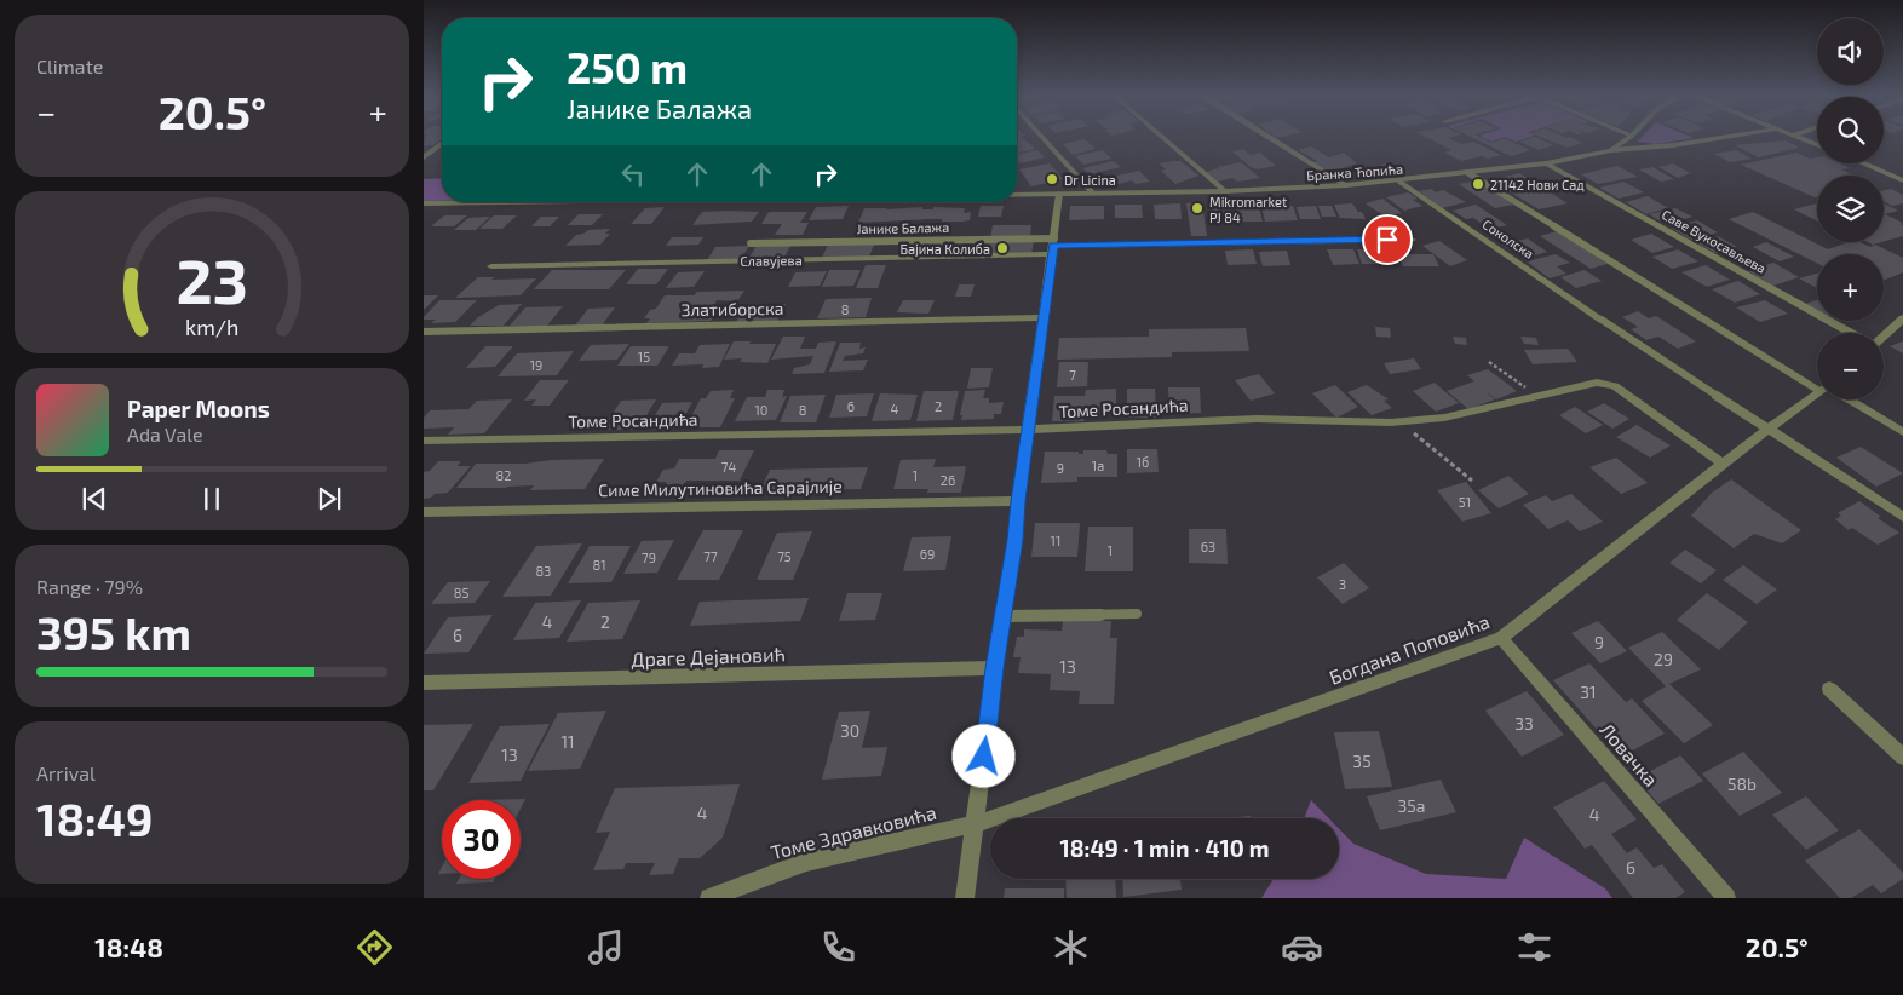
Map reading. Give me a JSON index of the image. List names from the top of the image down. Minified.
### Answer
{"streets":{"street":["Бранка Ћопића","Јанике Балажа","Соколска","Саве Вукосављева","Славујева","Златиборска","Томе Росандића","Симе Милутиновића Сарајлије","Богдана Поповића","Драге Дејановић","Ловачка","Томе Здравковића"]},"crossings":[["Бранка Ћопића","Соколска"],["Бранка Ћопића","Саве Вукосављева"],["Јанике Балажа","Славујева"],["Томе Росандића","Богдана Поповића"],["Богдана Поповића","Ловачка"],["Богдана Поповића","Томе Здравковића"]],"places":["Dr Licina","21142 Нови Сад","Mikromarket PJ 84","Бајина Колиба"],"house_numbers":["8","15","19","7","6","2","4","10","8","1б","1a","74","9","82","1","26","51","11","63","1","69","77","75","79","81","83","3","85","4","2","6","9","29","13","31","33","30","11","13","35","58b","35a","4","4","6"],"page":{"tile":["Climate",["Range · 79%","395 km"],["Arrival","18:49"]],"map_buttons":["+","−"],"turn":["250 m","Јанике Балажа"],"heat":["−","20.5°","+"],"song":["Paper Moons","Ada Vale"],"limit":"30","trip":"18:49 · 1 min · 410 m","tabs":["18:48","20.5°"],"gauge":["23","km/h"]}}
